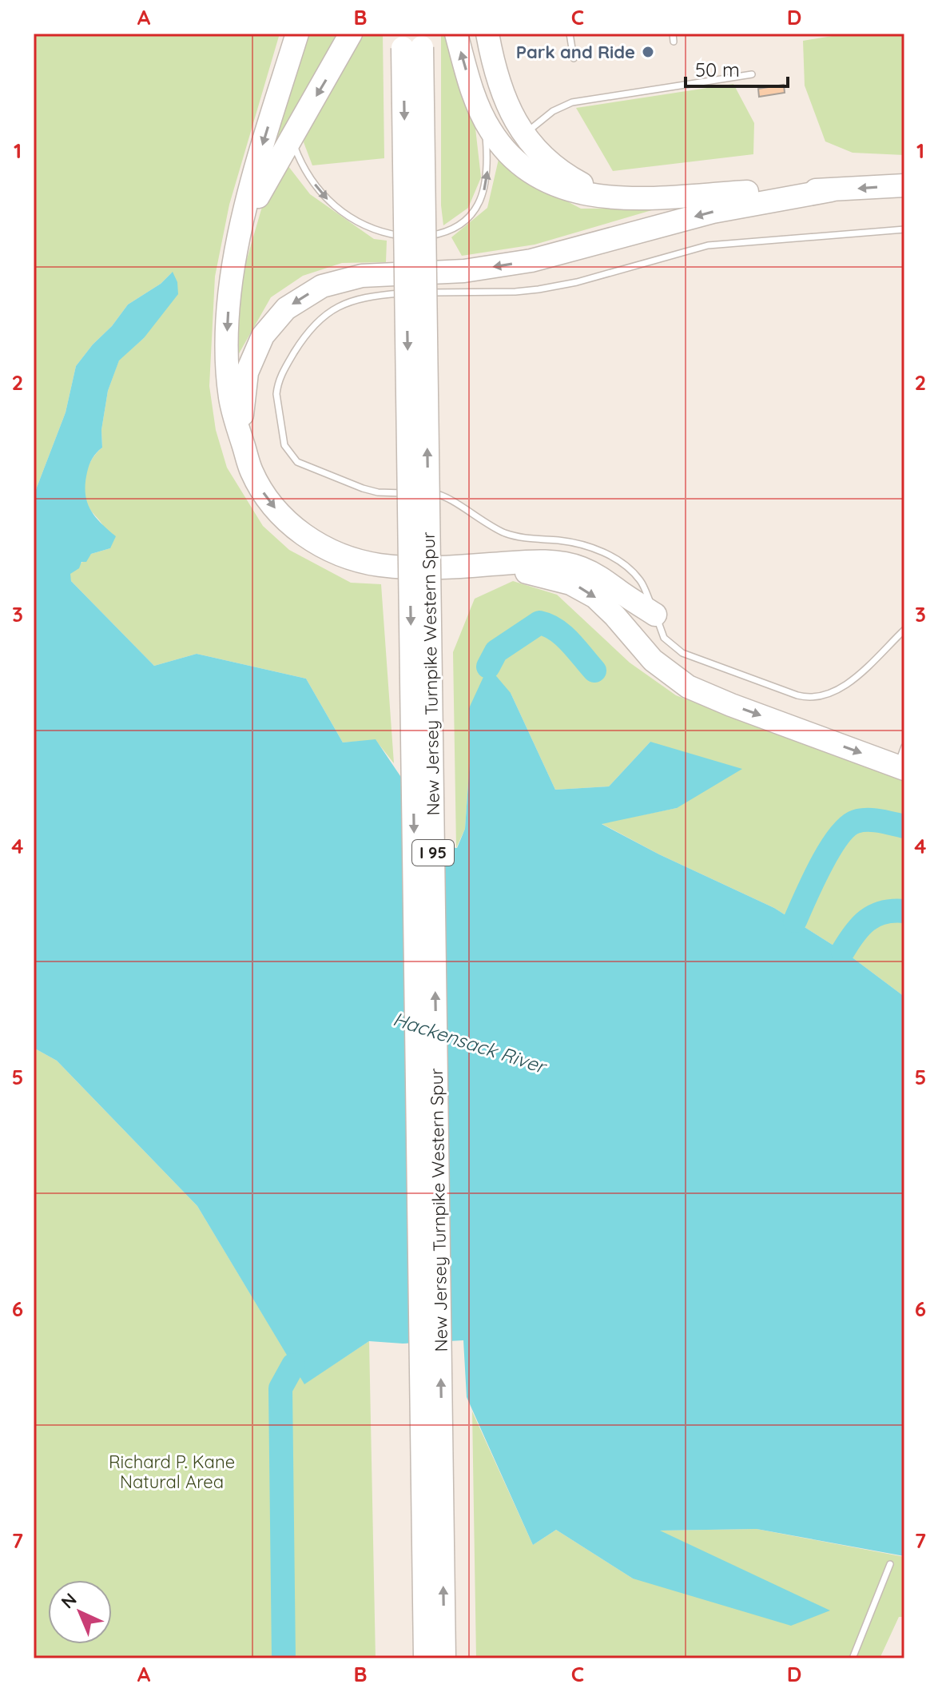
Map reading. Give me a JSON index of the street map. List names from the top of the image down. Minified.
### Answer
{"streets":{"highway":["New Jersey Turnpike Western Spur","I 95"]},"water":["Hackensack River"],"parks":["Richard P. Kane Natural Area"],"places":["Park and Ride"],"scale_bar":"50 m","north":"top left","grid":{"columns":["A","B","C","D"],"rows":["1","2","3","4","5","6","7"]}}
